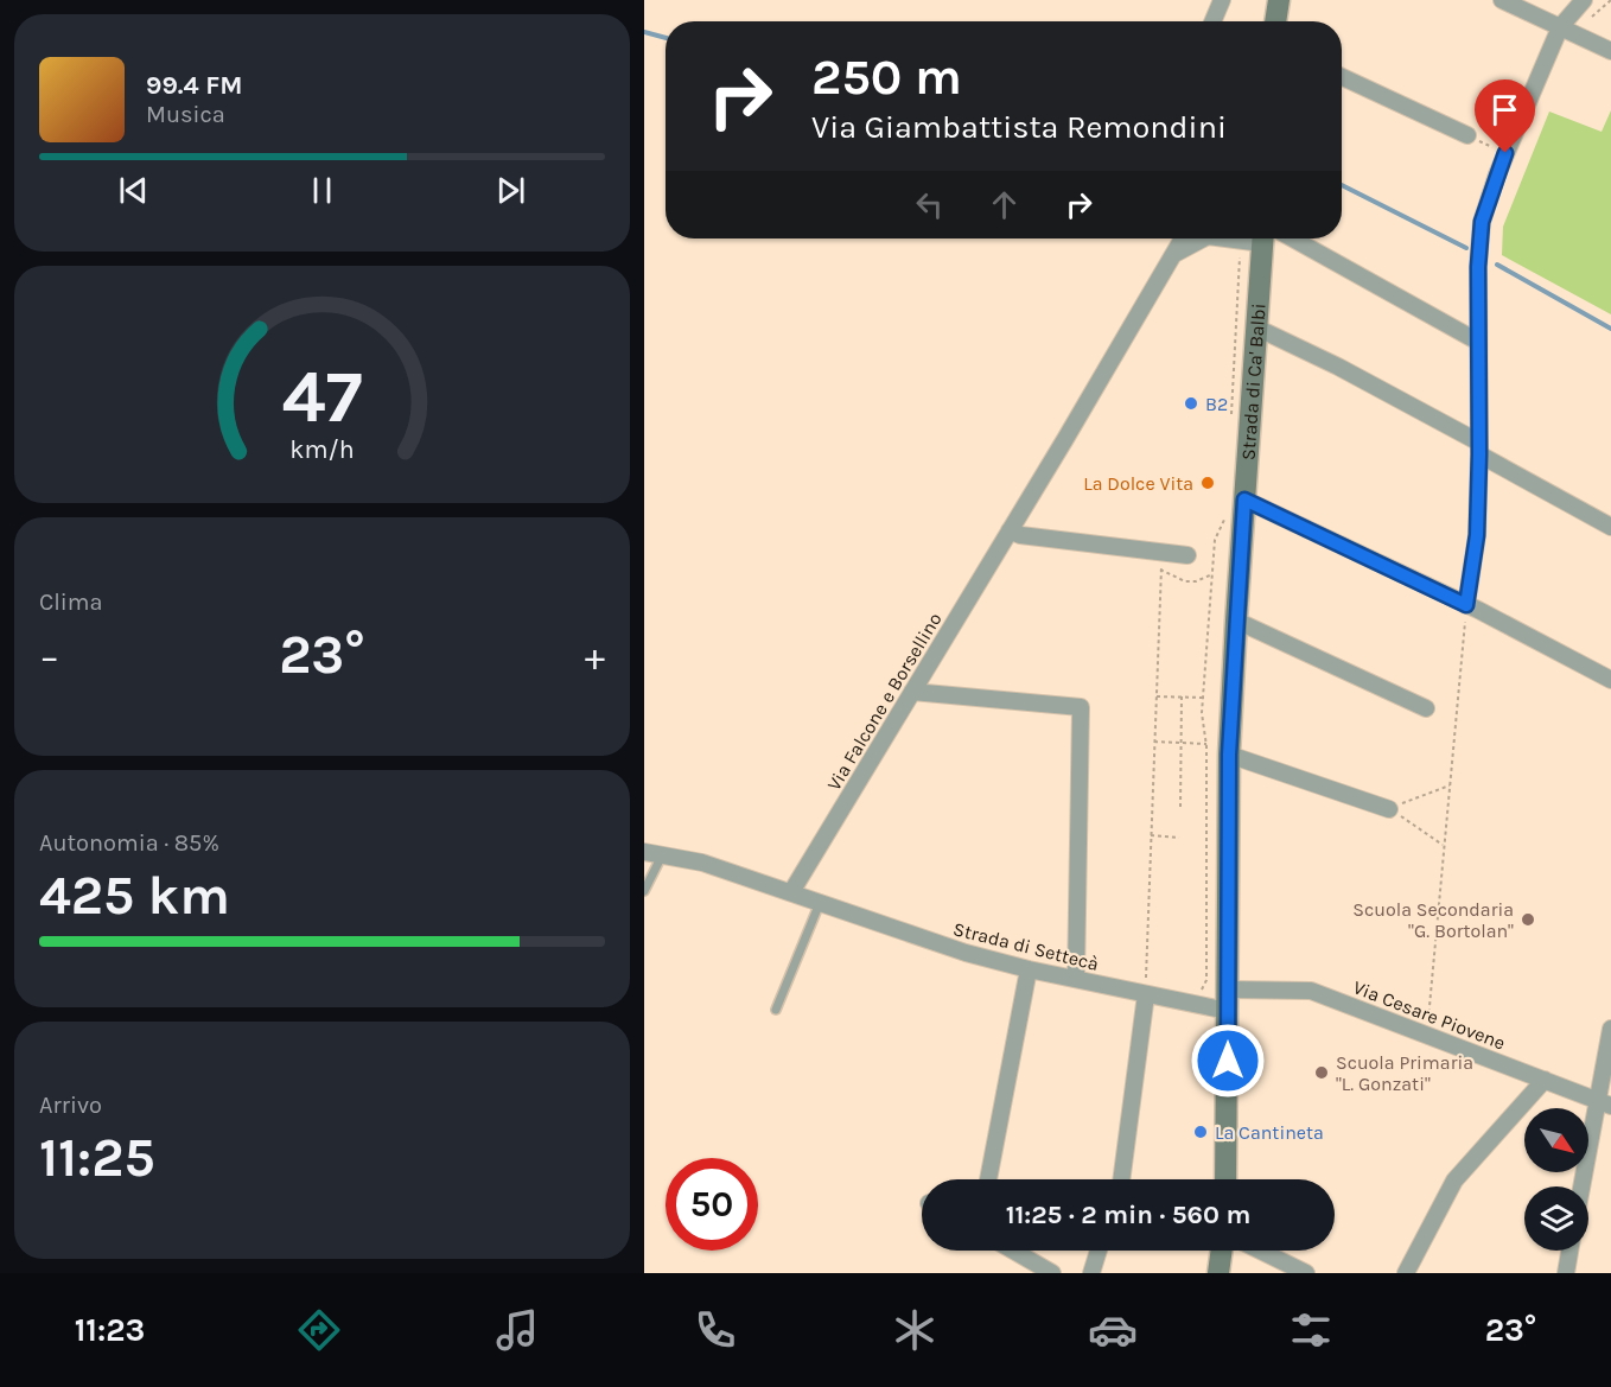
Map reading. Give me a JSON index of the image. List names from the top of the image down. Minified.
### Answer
{"streets":{"main road":["Strada di Ca' Balbi"],"street":["Via Falcone e Borsellino","Strada di Settecà","Via Cesare Piovene"]},"crossings":[["Strada di Ca' Balbi","Strada di Settecà"],["Strada di Ca' Balbi","Via Cesare Piovene"],["Via Falcone e Borsellino","Strada di Settecà"],["Strada di Settecà","Via Cesare Piovene"]],"places":["B2","La Dolce Vita","Scuola Secondaria \"G. Bortolan\"","Scuola Primaria \"L. Gonzati\"","La Cantineta"],"north":"bottom right","page":{"turn":["250 m","Via Giambattista Remondini"],"song":["99.4 FM","Musica"],"tile":["Clima",["Autonomia · 85%","425 km"],["Arrivo","11:25"]],"heat":["−","23°","+"],"limit":"50","trip":"11:25 · 2 min · 560 m","tabs":["11:23","23°"],"gauge":["47","km/h"]}}
